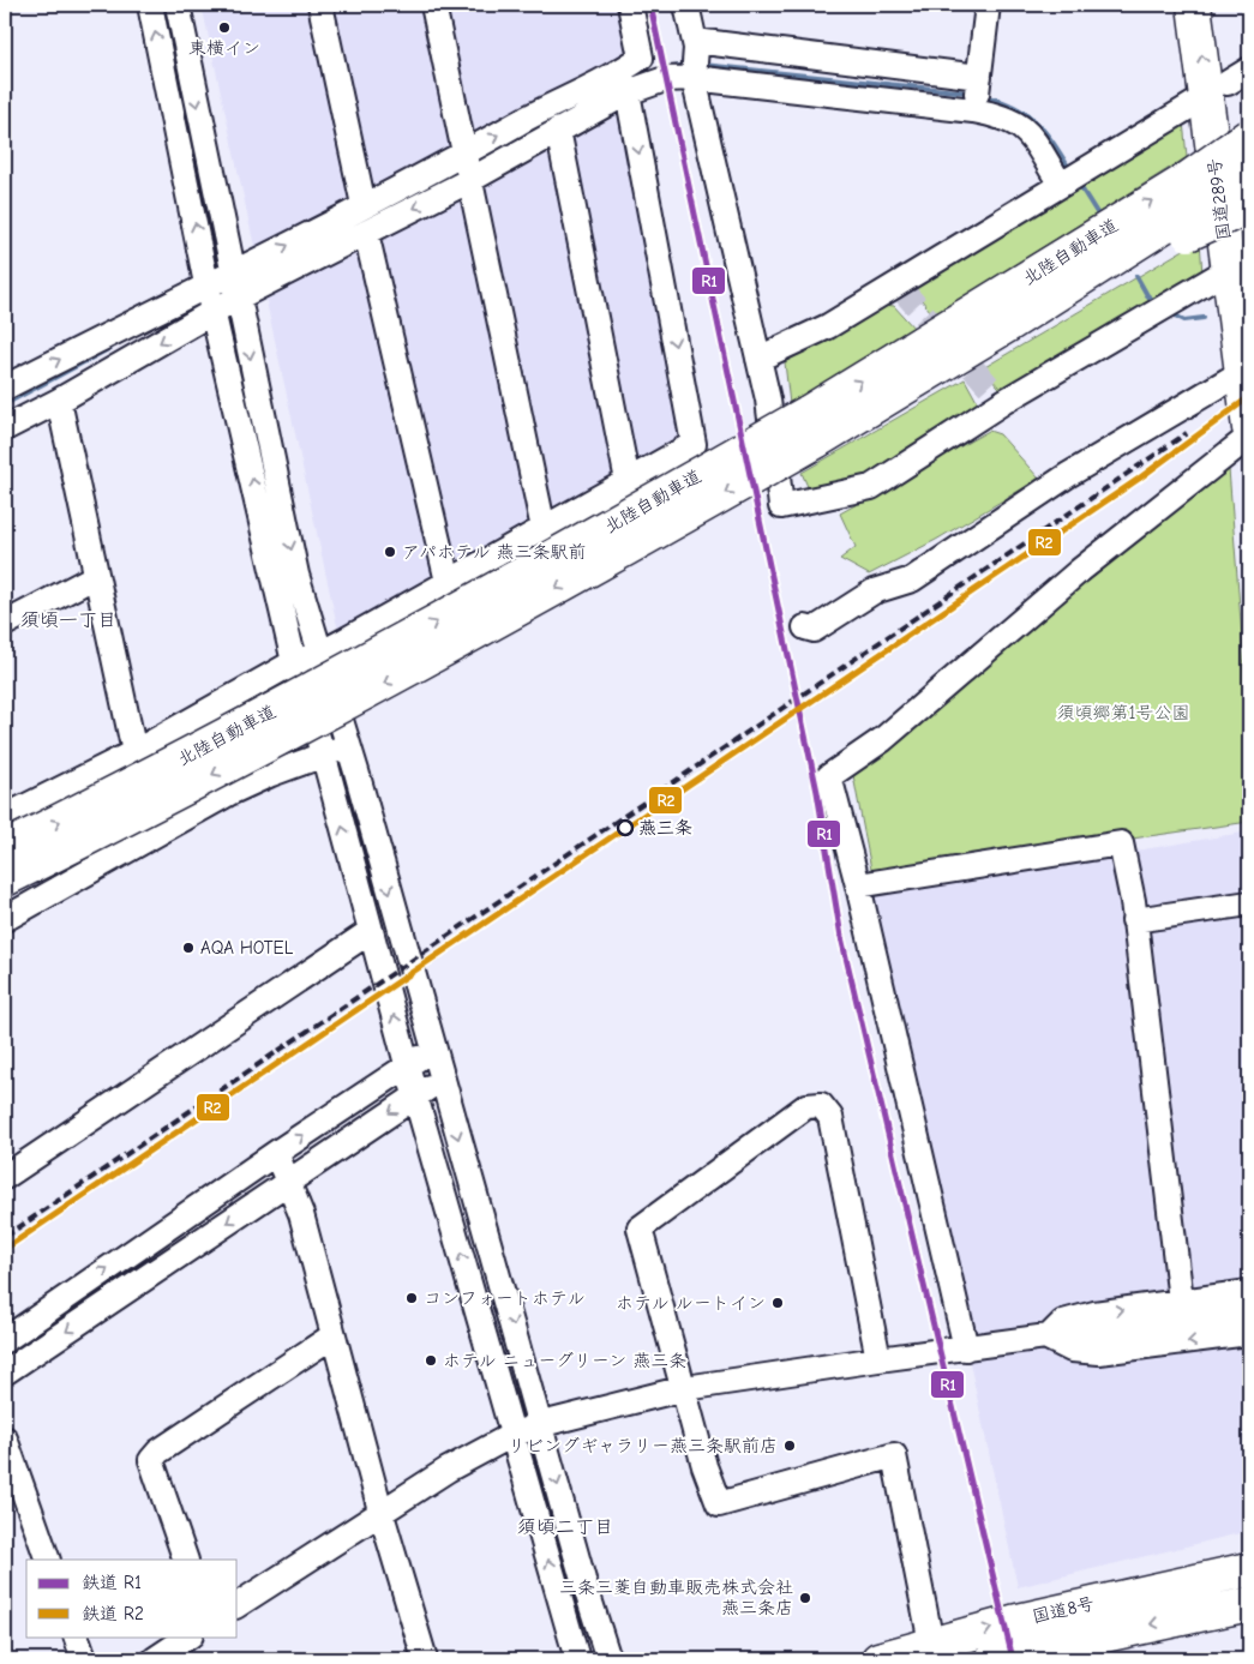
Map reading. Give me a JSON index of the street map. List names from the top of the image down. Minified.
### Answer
{"streets":{"highway":["国道289号","北陸自動車道","国道8号"]},"districts":["須頃一丁目","須頃二丁目"],"parks":["須頃郷第1号公園"],"places":["東横イン","アパホテル 燕三条駅前","燕三条","AQA HOTEL","コンフォートホテル","ホテル ルートイン","ホテル ニューグリーン 燕三条","リビングギャラリー燕三条駅前店","三条三菱自動車販売株式会社 燕三条店"],"lines":["rail line R1","rail line R2"],"legend":["鉄道 R1","鉄道 R2"]}
